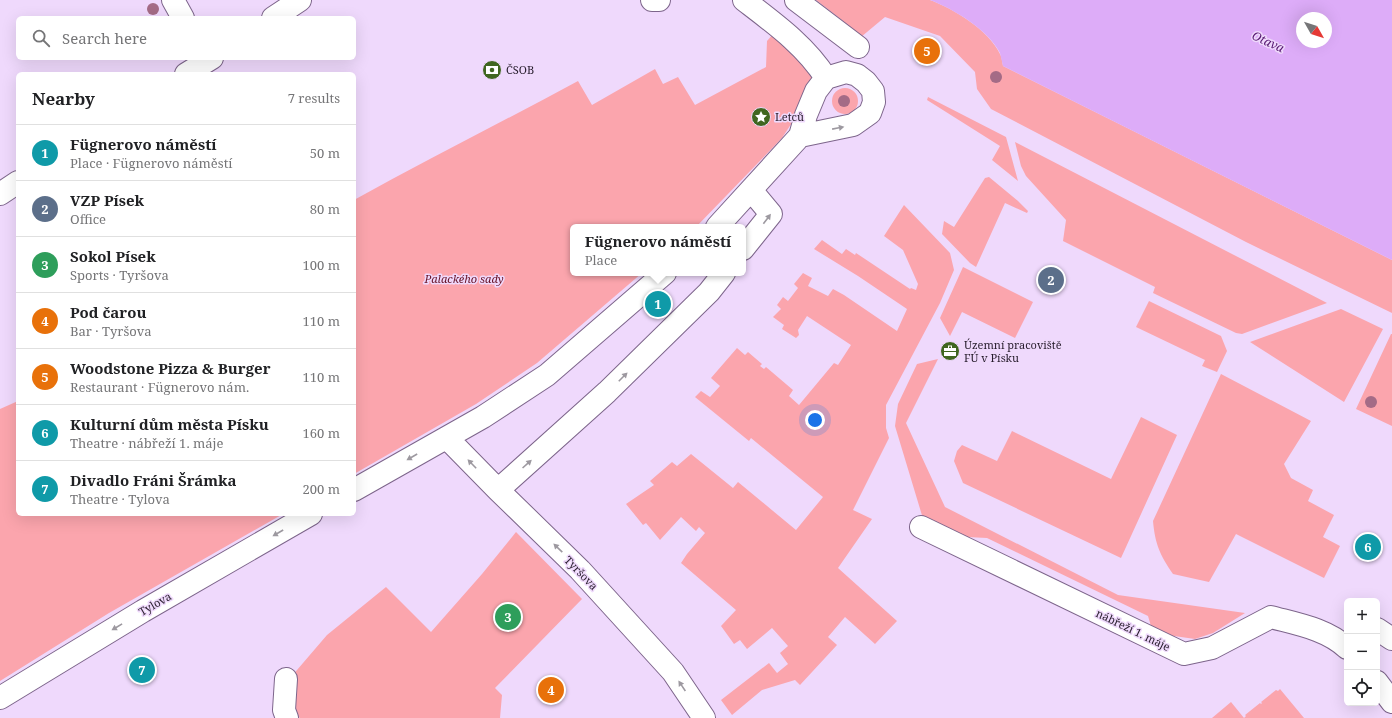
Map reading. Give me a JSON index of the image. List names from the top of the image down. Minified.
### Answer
{"streets":{"street":["Tyršova","Tylova","nábřeží 1. máje"]},"one_way":["Tyršova","Tylova"],"water":["Otava"],"parks":["Palackého sady"],"places":{"bank":["ČSOB"],"place":["Letců"],"office":["Územní pracoviště FÚ v Písku"]},"north":"bottom right","page":{"search":"Search here","pins":["5","2","1","6","3","7","4"],"heading":["Nearby","7 results"],"list":[{"mark":"1","name":"Fügnerovo náměstí","note":"Place · Fügnerovo náměstí","value":"50 m"},{"mark":"2","name":"VZP Písek","note":"Office","value":"80 m"},{"mark":"3","name":"Sokol Písek","note":"Sports · Tyršova","value":"100 m"},{"mark":"4","name":"Pod čarou","note":"Bar · Tyršova","value":"110 m"},{"mark":"5","name":"Woodstone Pizza & Burger","note":"Restaurant · Fügnerovo nám.","value":"110 m"},{"mark":"6","name":"Kulturní dům města Písku","note":"Theatre · nábřeží 1. máje","value":"160 m"},{"mark":"7","name":"Divadlo Fráni Šrámka","note":"Theatre · Tylova","value":"200 m"}],"popup":["Fügnerovo náměstí","Place"],"map_buttons":["+","−"]}}
